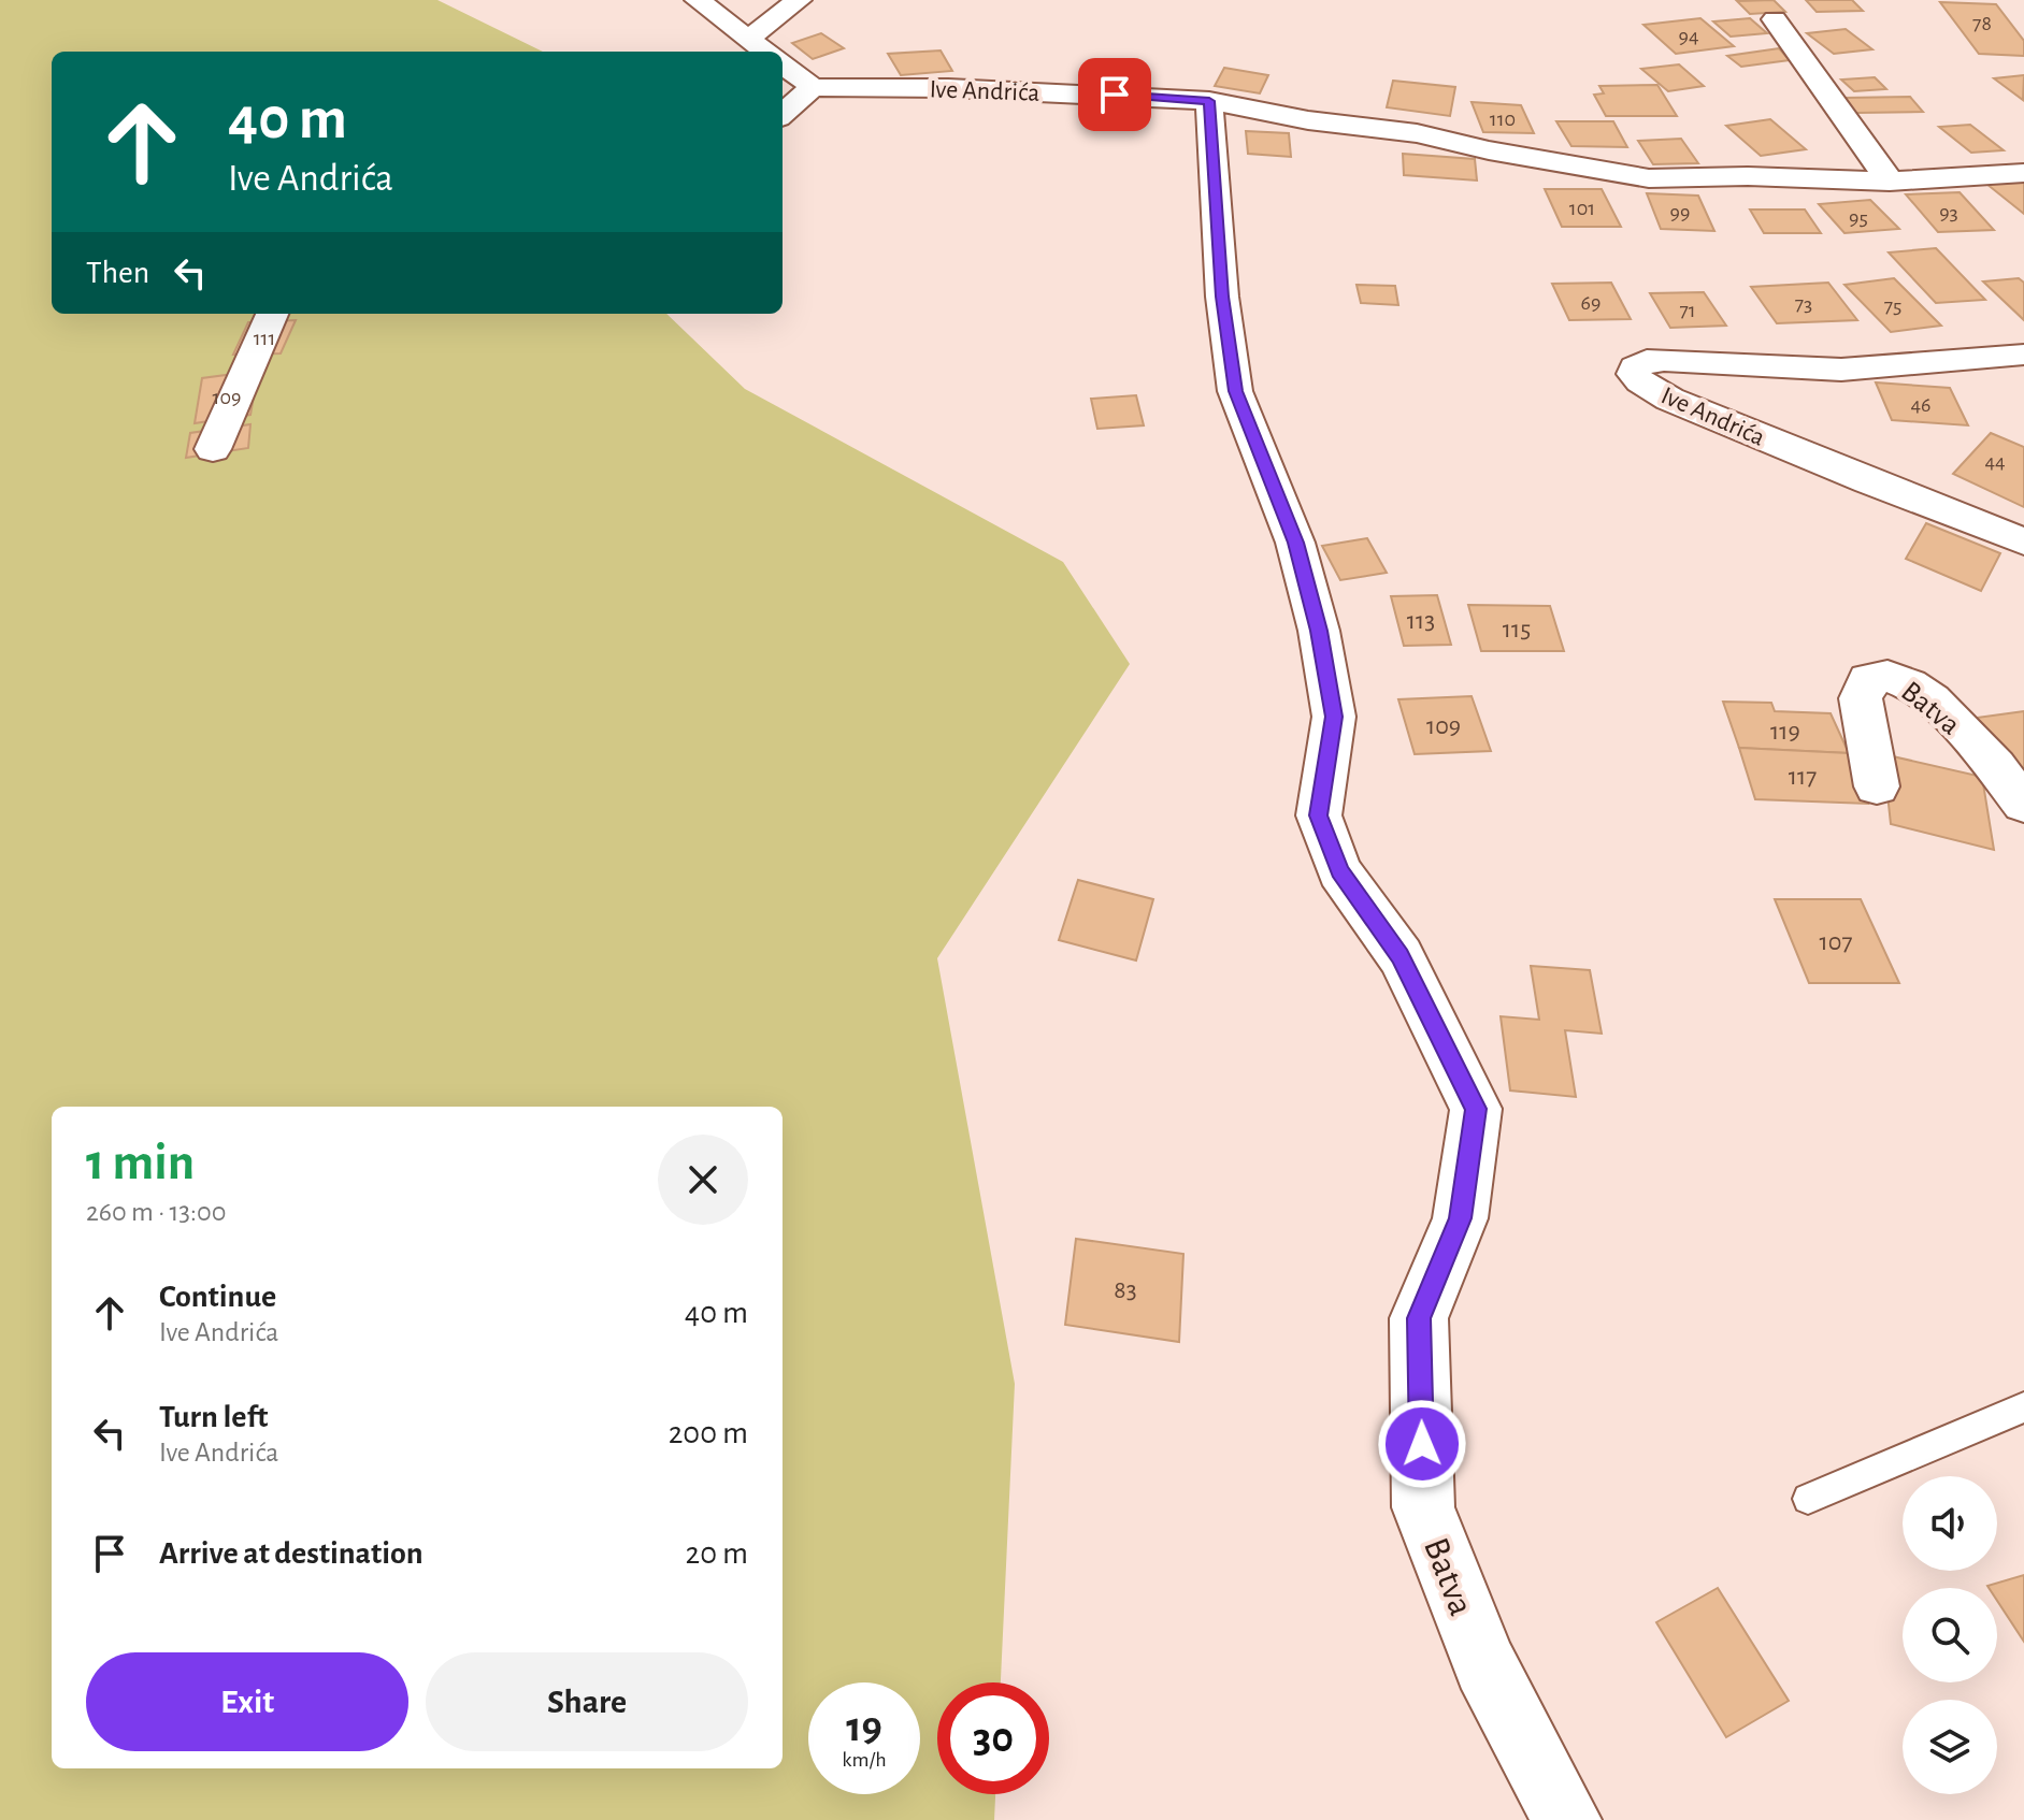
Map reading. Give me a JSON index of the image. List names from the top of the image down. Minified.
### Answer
{"streets":{"street":["Ive Andrića","Batva"]},"crossings":[["Ive Andrića","Batva"]],"house_numbers":["78","94","110","101","99","93","95","69","73","75","71","111","109","46","44","113","115","109","119","117","107","83"],"page":{"turn":["40 m","Ive Andrića"],"then":"Then","heading":["1 min","260 m · 13:00"],"list":[{"name":"Continue","note":"Ive Andrića","value":"40 m"},{"name":"Turn left","note":"Ive Andrića","value":"200 m"},{"name":"Arrive at destination","value":"20 m"}],"buttons":["Exit","Share"],"speed":"19 km/h","limit":"30"}}
